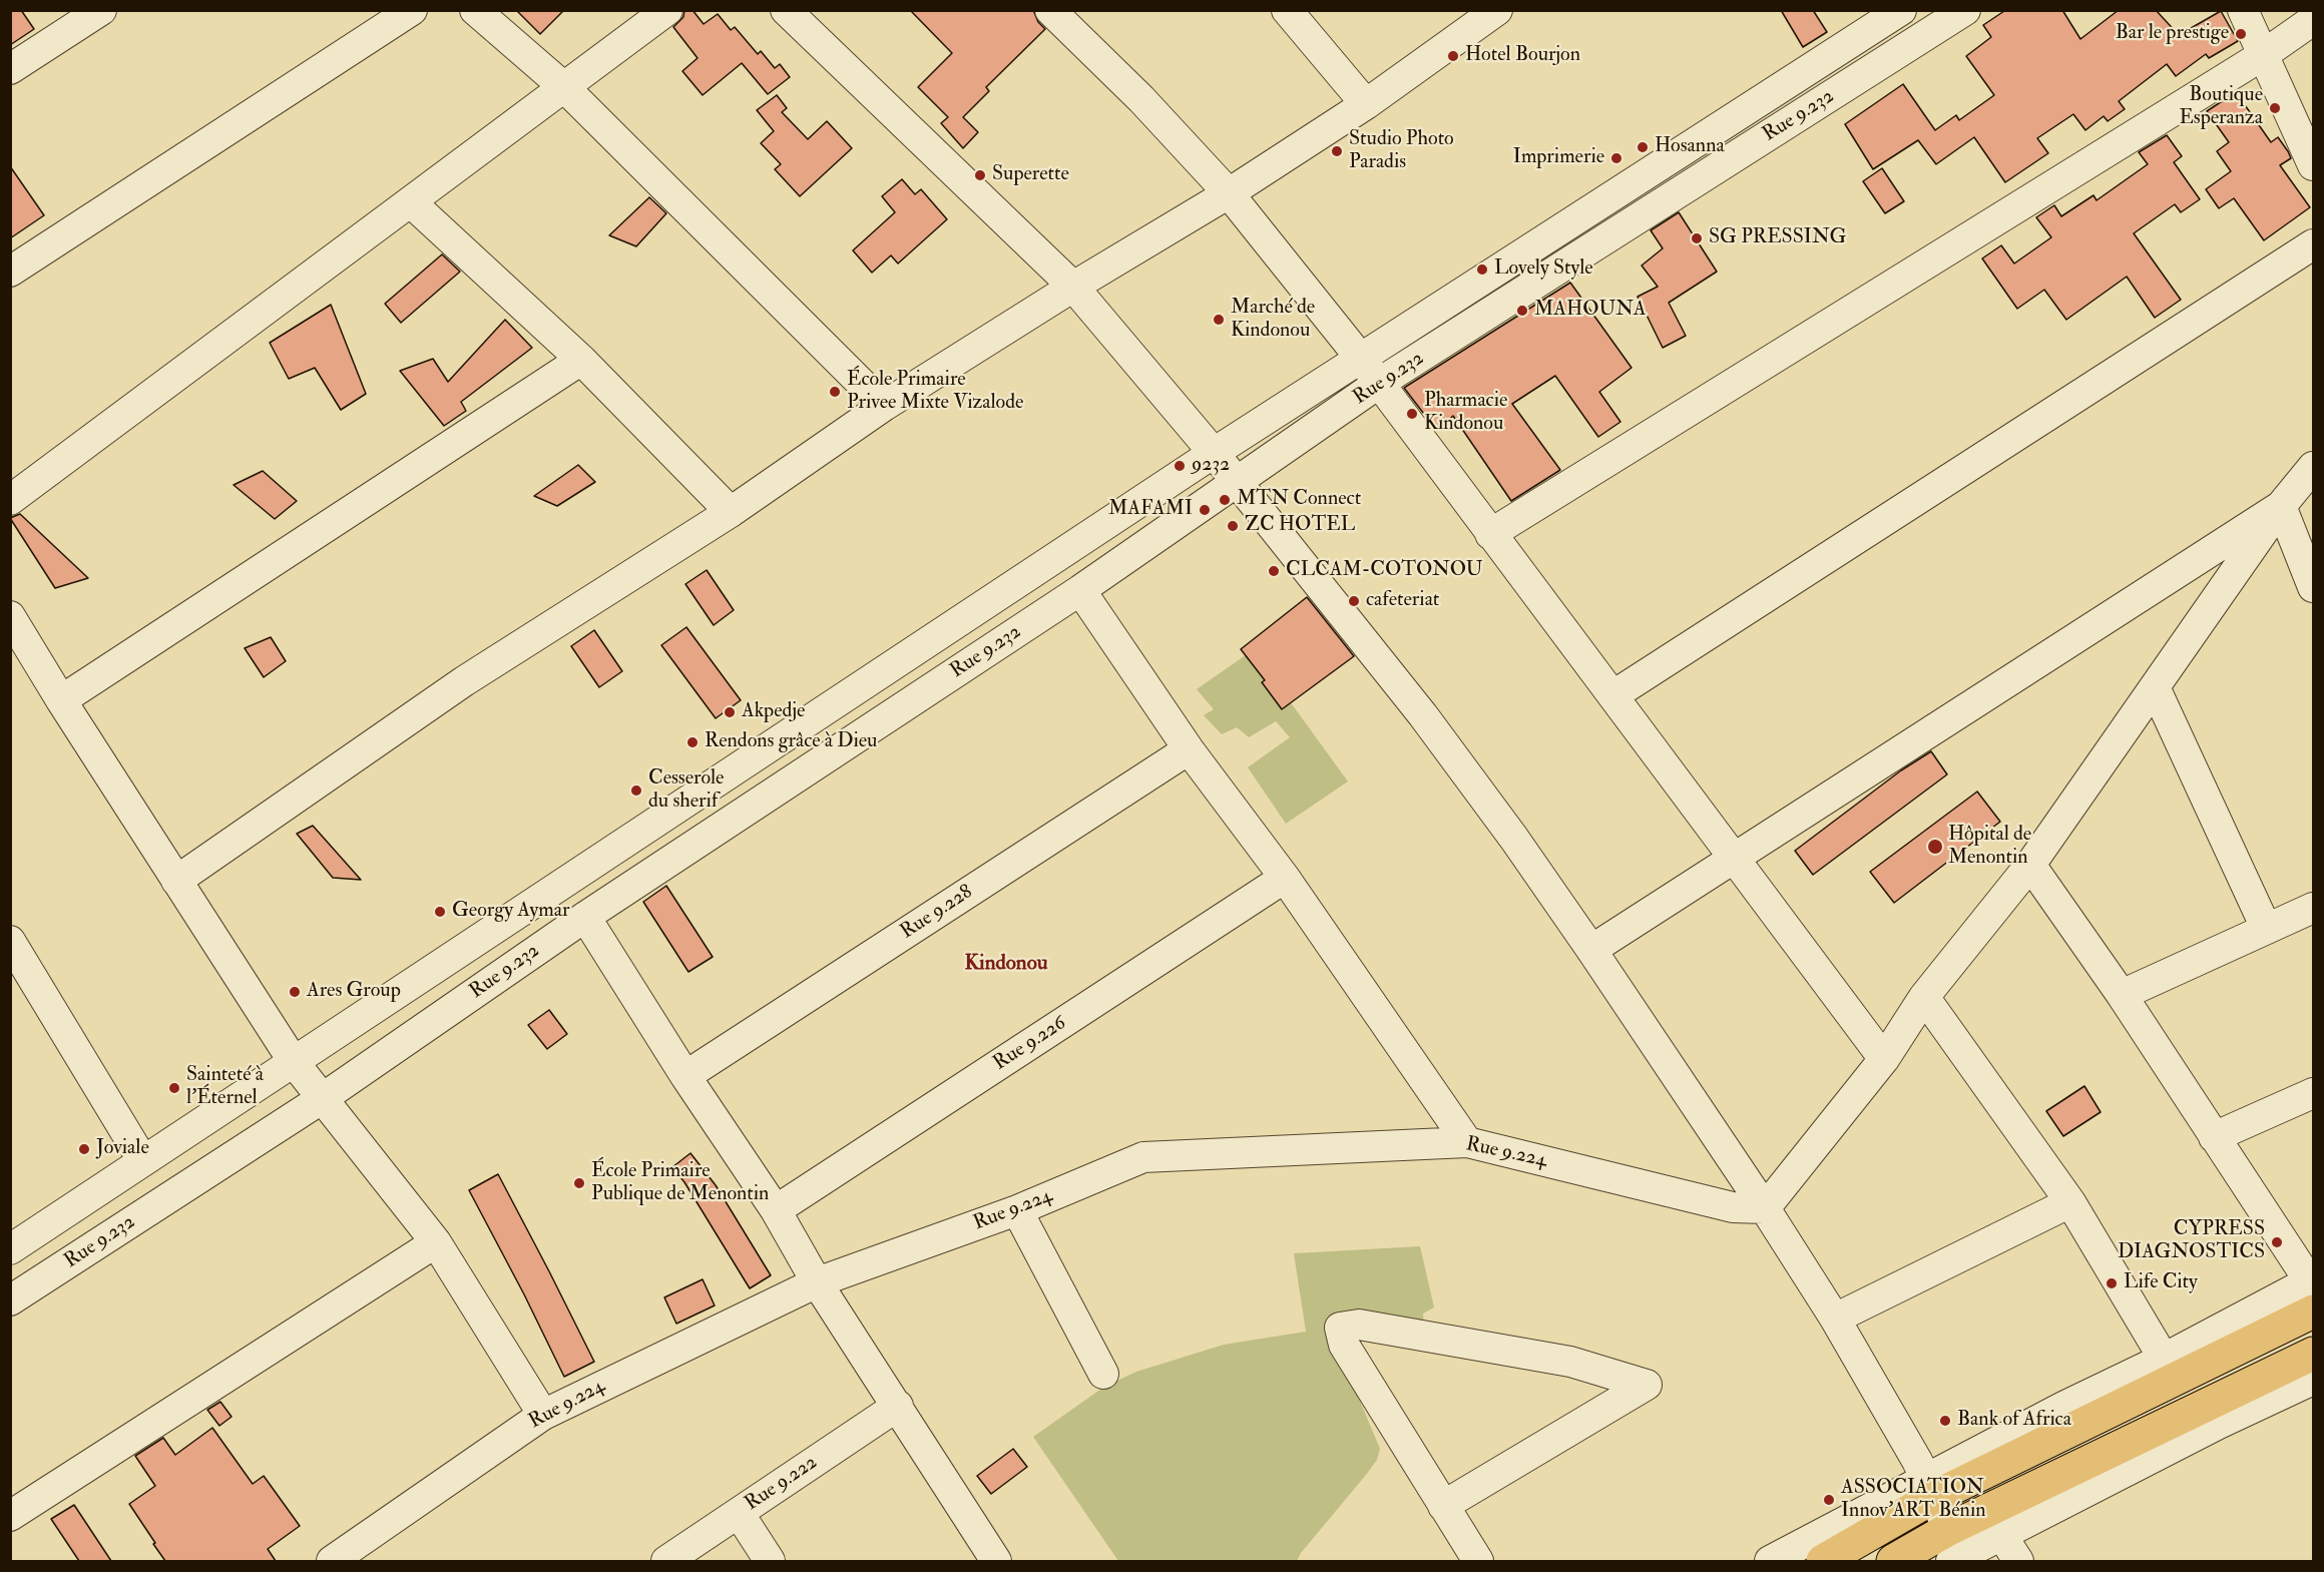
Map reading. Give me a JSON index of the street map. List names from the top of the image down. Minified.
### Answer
{"streets":{"street":["Rue 9.232","Rue 9.228","Rue 9.226","Rue 9.224","Rue 9.222"]},"districts":["Kindonou"],"places":["Bar le prestige","Hotel Bourjon","Boutique Esperanza","Hosanna","Studio Photo Paradis","Imprimerie","Superette","SG PRESSING","Lovely Style","MAHOUNA","Marché de Kindonou","École Primaire Privee Mixte Vizalode","Pharmacie Kindonou","9232","MTN Connect","MAFAMI","ZC HOTEL","CLCAM-COTONOU","cafeteriat","Akpedje","Rendons grâce à Dieu","Cesserole du sherif","Hôpital de Menontin","Georgy Aymar","Ares Group","Sainteté à l'Éternel","Joviale","École Primaire Publique de Menontin","CYPRESS DIAGNOSTICS","Life City","Bank of Africa","ASSOCIATION Innov'ART Bénin"]}
